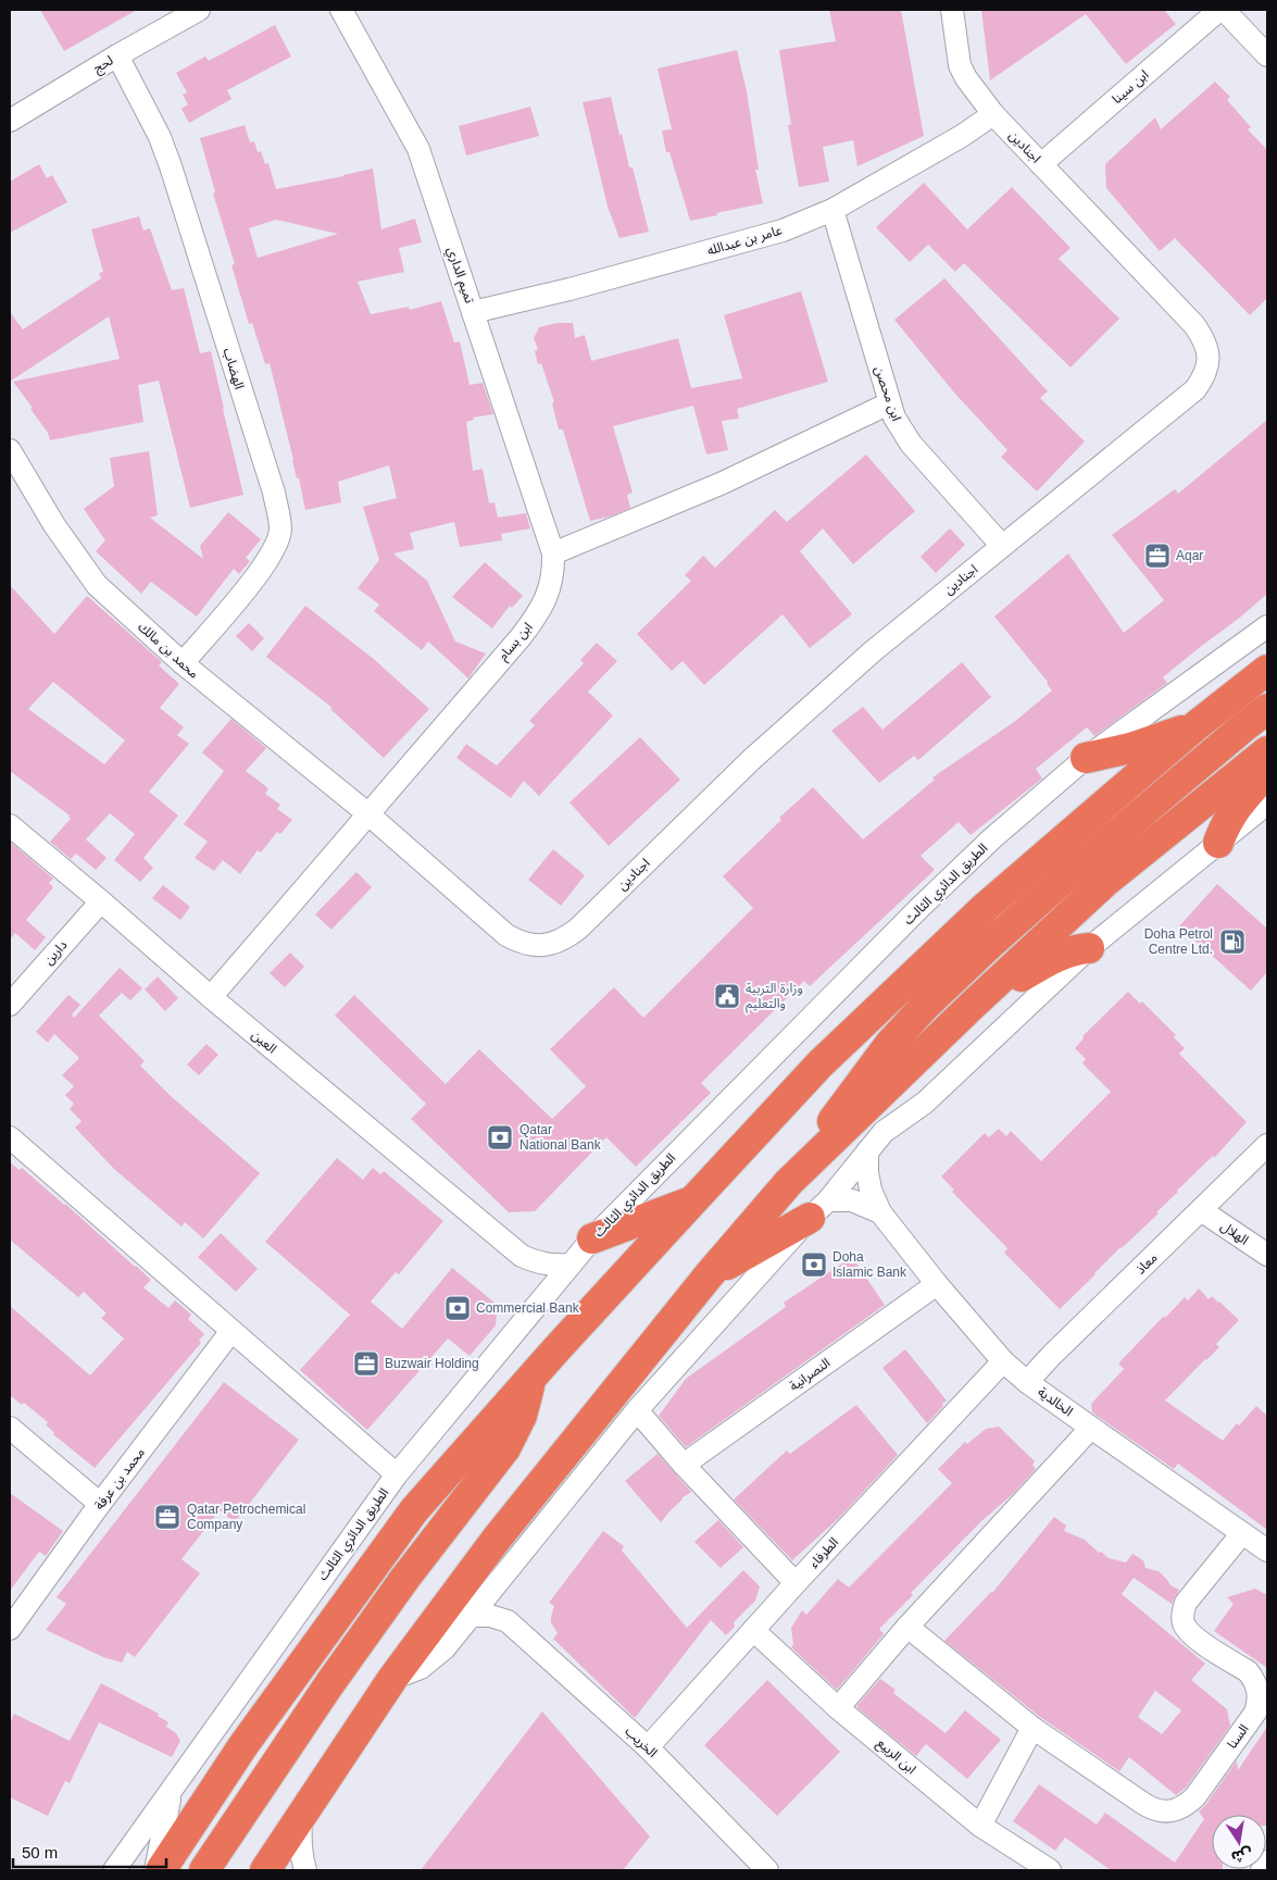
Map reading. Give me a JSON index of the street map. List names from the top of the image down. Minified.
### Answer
{"streets":{"street":["لحج","ابن سينا","اجنادين","عامر بن عبدالله","تميم الداري","الهضاب","ابن محصن","ابن بسام","محمد بن مالك","الطريق الدائري الثالث","دارين","العين","الهلال","معاذ","النصرانية","الخالدية","محمد بن عرفة","الطرفاء","السنا","الخريب","ابن الربيع"]},"crossings":[["لحج","الهضاب"],["ابن سينا","اجنادين"],["اجنادين","عامر بن عبدالله"],["اجنادين","ابن محصن"],["اجنادين","ابن بسام"],["اجنادين","محمد بن مالك"],["عامر بن عبدالله","تميم الداري"],["عامر بن عبدالله","ابن محصن"],["تميم الداري","ابن بسام"],["الهضاب","محمد بن مالك"],["ابن بسام","محمد بن مالك"],["ابن بسام","العين"],["الطريق الدائري الثالث","العين"],["دارين","العين"],["الهلال","معاذ"],["معاذ","الخالدية"],["النصرانية","الخالدية"],["الخالدية","الطرفاء"],["الخالدية","السنا"],["الطرفاء","الخريب"],["الطرفاء","ابن الربيع"]],"places":{"office":["Aqar","Buzwair Holding","Qatar Petrochemical Company"],"fuel station":["Doha Petrol Centre Ltd."],"public building":["وزارة التربية والتعليم"],"bank":["Qatar National Bank","Doha Islamic Bank","Commercial Bank"]},"scale_bar":"50 m","north":"bottom"}
